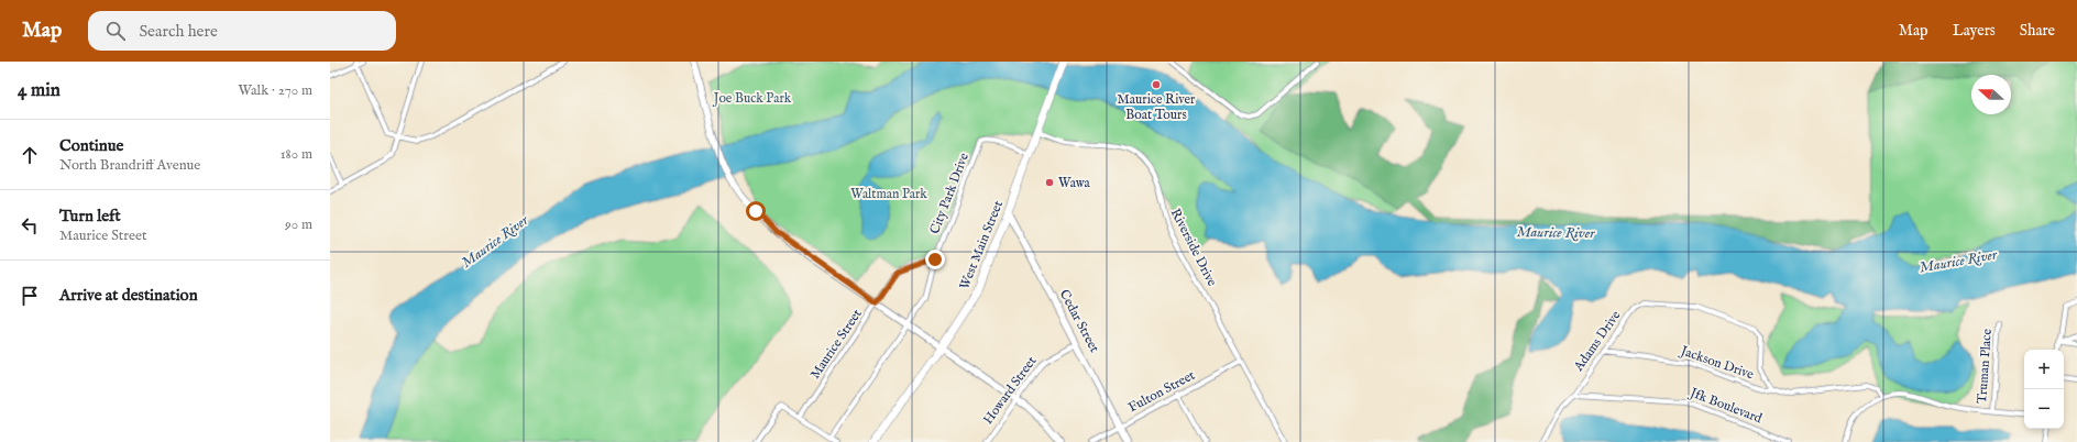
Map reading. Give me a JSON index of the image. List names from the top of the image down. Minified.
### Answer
{"streets":{"highway":["West Main Street"],"main road":["Cedar Street"],"street":["City Park Drive","Riverside Drive","Adams Drive","Maurice Street","Jackson Drive","Truman Place","Howard Street","Fulton Street","Jfk Boulevard"]},"crossings":[["City Park Drive","West Main Street"],["City Park Drive","Maurice Street"],["West Main Street","Riverside Drive"],["West Main Street","Cedar Street"],["Riverside Drive","Fulton Street"],["Cedar Street","Howard Street"],["Cedar Street","Fulton Street"],["Adams Drive","Jackson Drive"],["Adams Drive","Jfk Boulevard"]],"water":["Maurice River"],"parks":["Joe Buck Park","Waltman Park"],"places":["Maurice River Boat Tours","Wawa"],"north":"left","page":{"header":"Map","search":"Search here","nav":["Map","Layers","Share"],"heading":["4 min","Walk · 270 m"],"list":[["Continue","North Brandriff Avenue","180 m"],["Turn left","Maurice Street","90 m"],"Arrive at destination"],"map_buttons":["+","−"]}}
